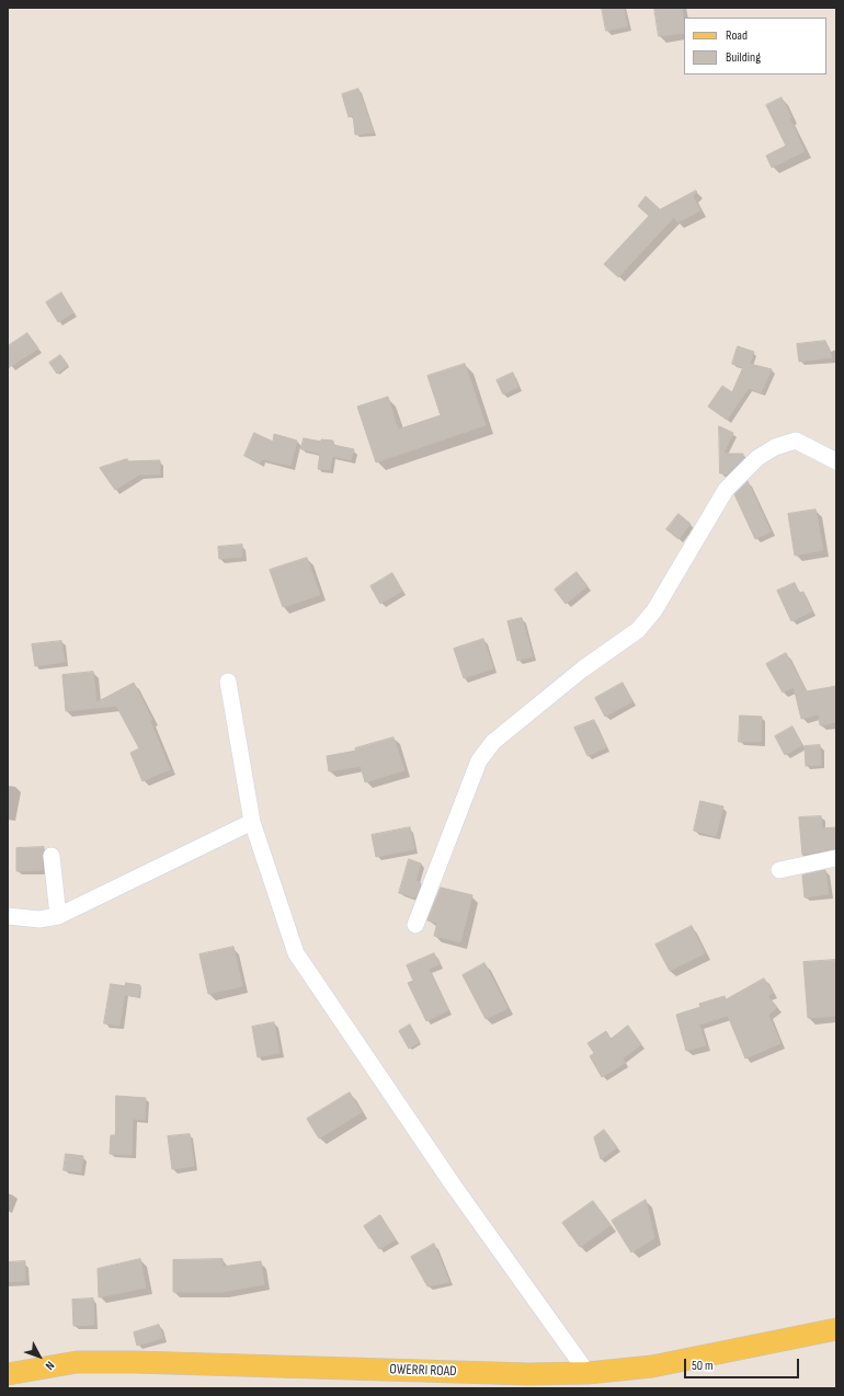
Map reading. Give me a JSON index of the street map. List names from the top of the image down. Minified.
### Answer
{"streets":{"main road":["OWERRI ROAD"]},"legend":["Road","Building"],"scale_bar":"50 m","north":"bottom right"}
